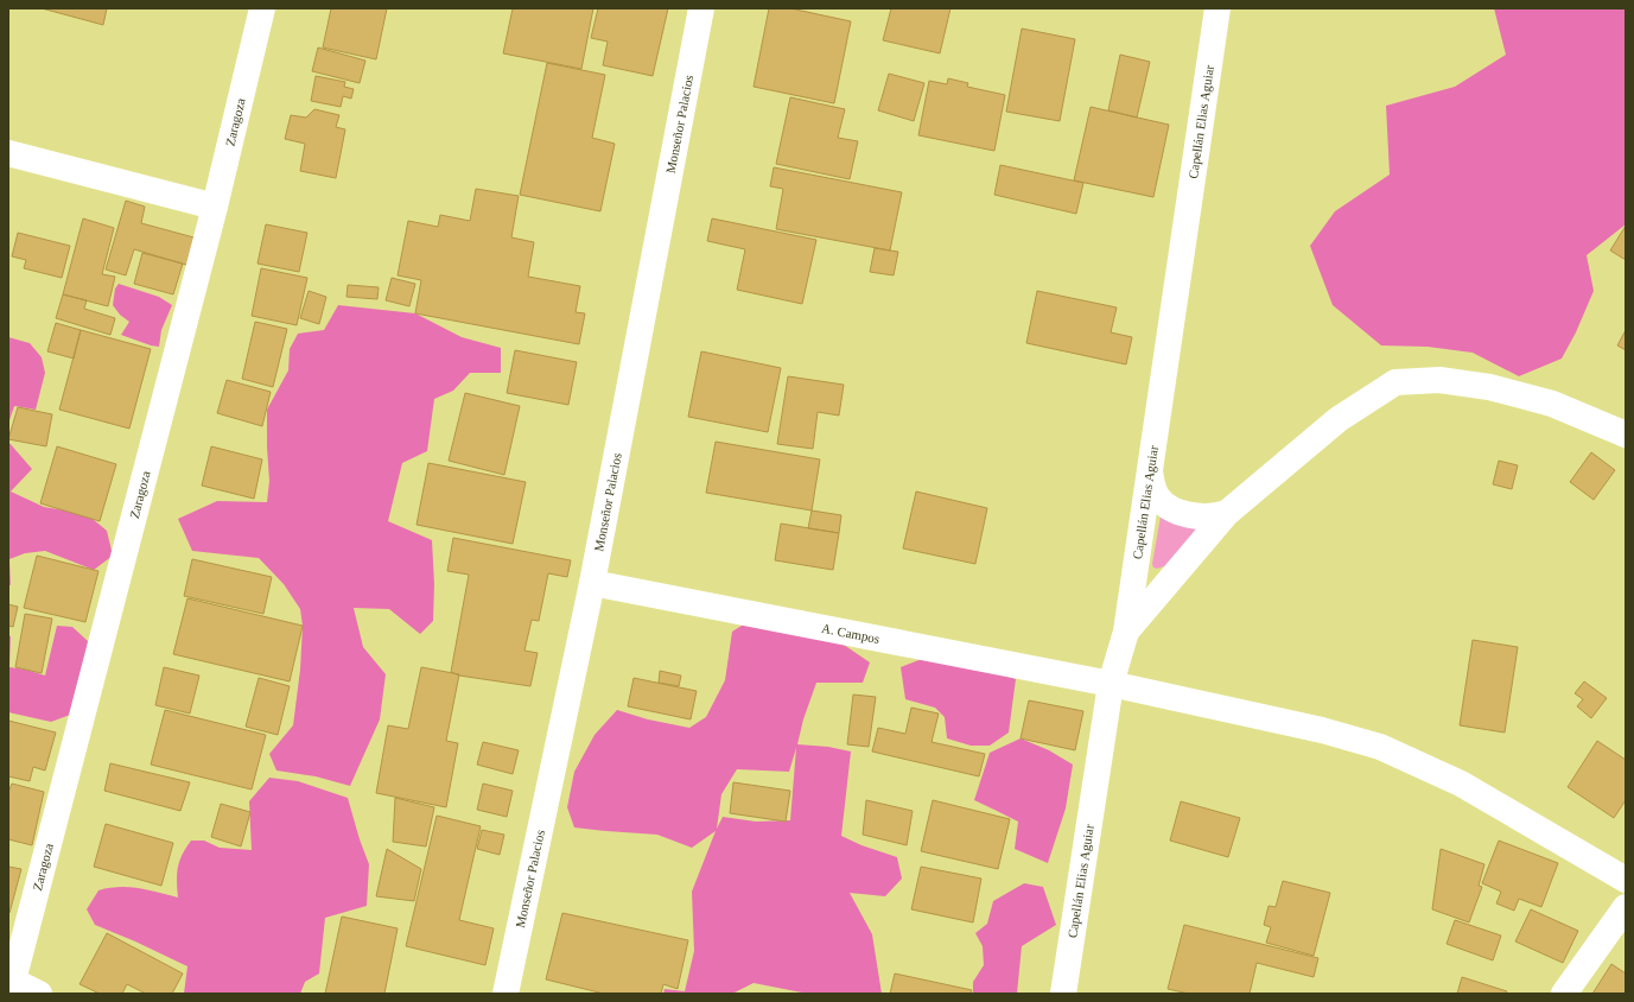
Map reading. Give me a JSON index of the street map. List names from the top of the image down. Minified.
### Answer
{"streets":{"street":["Capellán Elias Aguiar","Zaragoza","Monseñor Palacios","A. Campos"]},"crossings":[["Capellán Elias Aguiar","A. Campos"],["Monseñor Palacios","A. Campos"]]}
